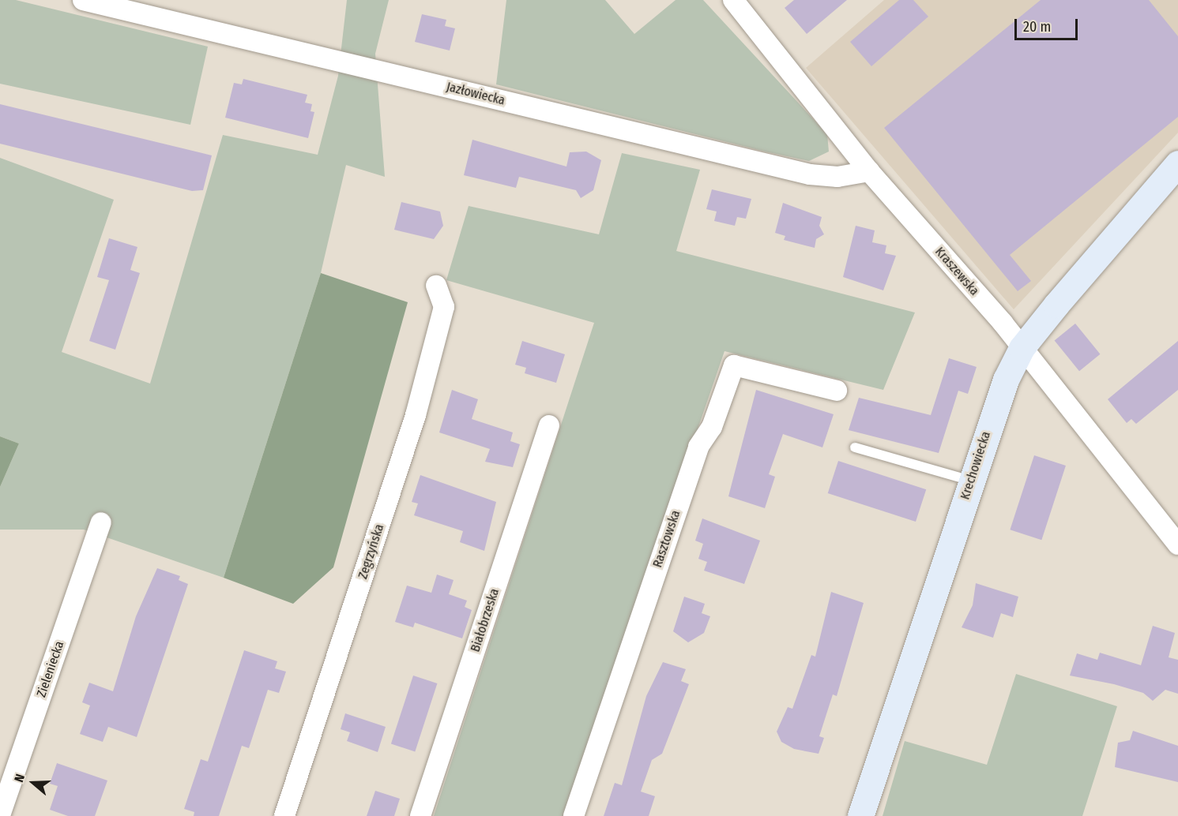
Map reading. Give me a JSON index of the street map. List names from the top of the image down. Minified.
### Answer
{"streets":{"street":["Jazłowiecka","Kraszewska","Krechowiecka","Rasztowska","Zegrzyńska","Białobrzeska","Zieleniecka"]},"crossings":[["Jazłowiecka","Kraszewska"],["Kraszewska","Krechowiecka"]],"scale_bar":"20 m","north":"left"}
